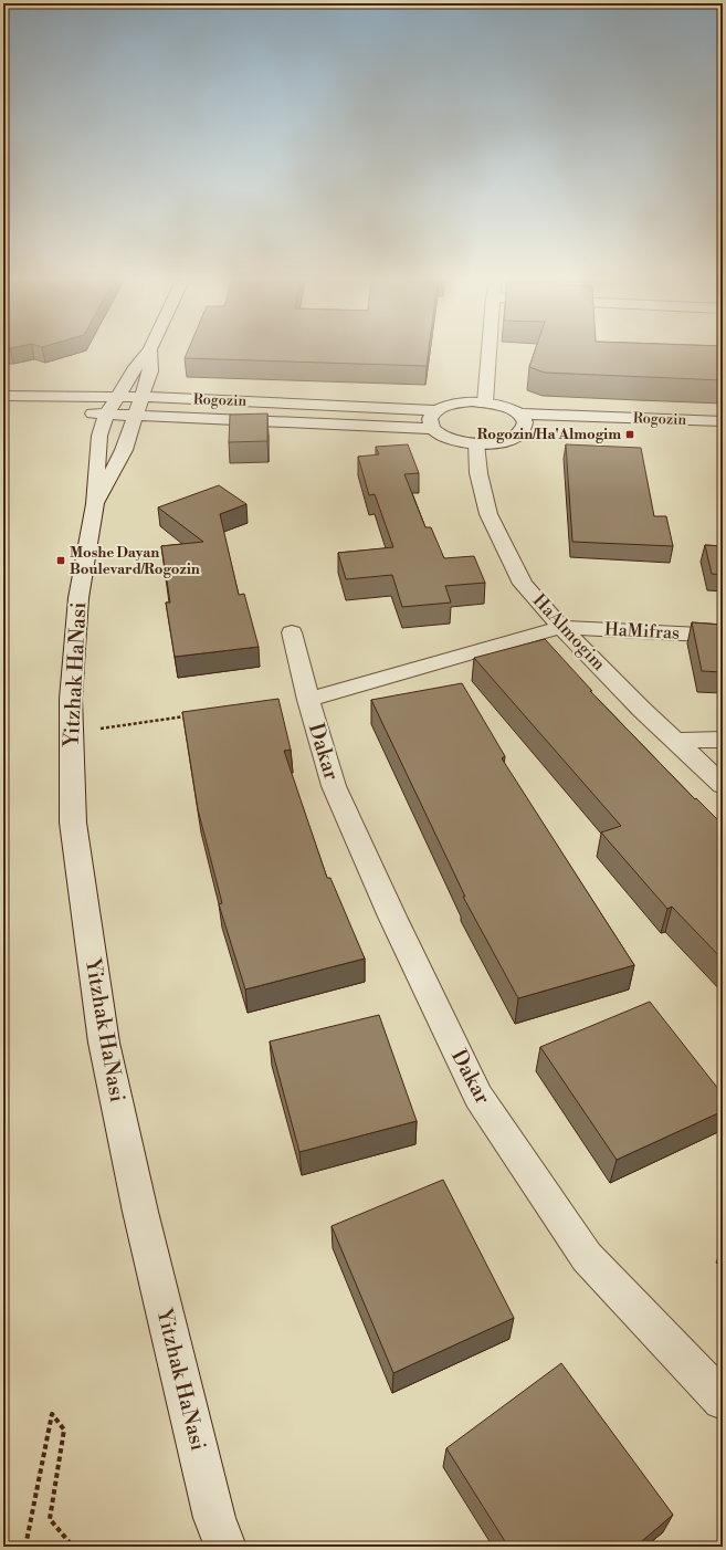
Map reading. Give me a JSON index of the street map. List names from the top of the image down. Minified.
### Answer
{"streets":{"street":["Rogozin","HaMifras","HaAlmogim","Yitzhak HaNasi","Dakar"]},"crossings":[["Rogozin","Yitzhak HaNasi"],["HaMifras","HaAlmogim"],["HaMifras","Dakar"],["HaAlmogim","Dakar"]],"places":{"transit":["Rogozin/Ha'Almogim","Moshe Dayan Boulevard/Rogozin"]}}
